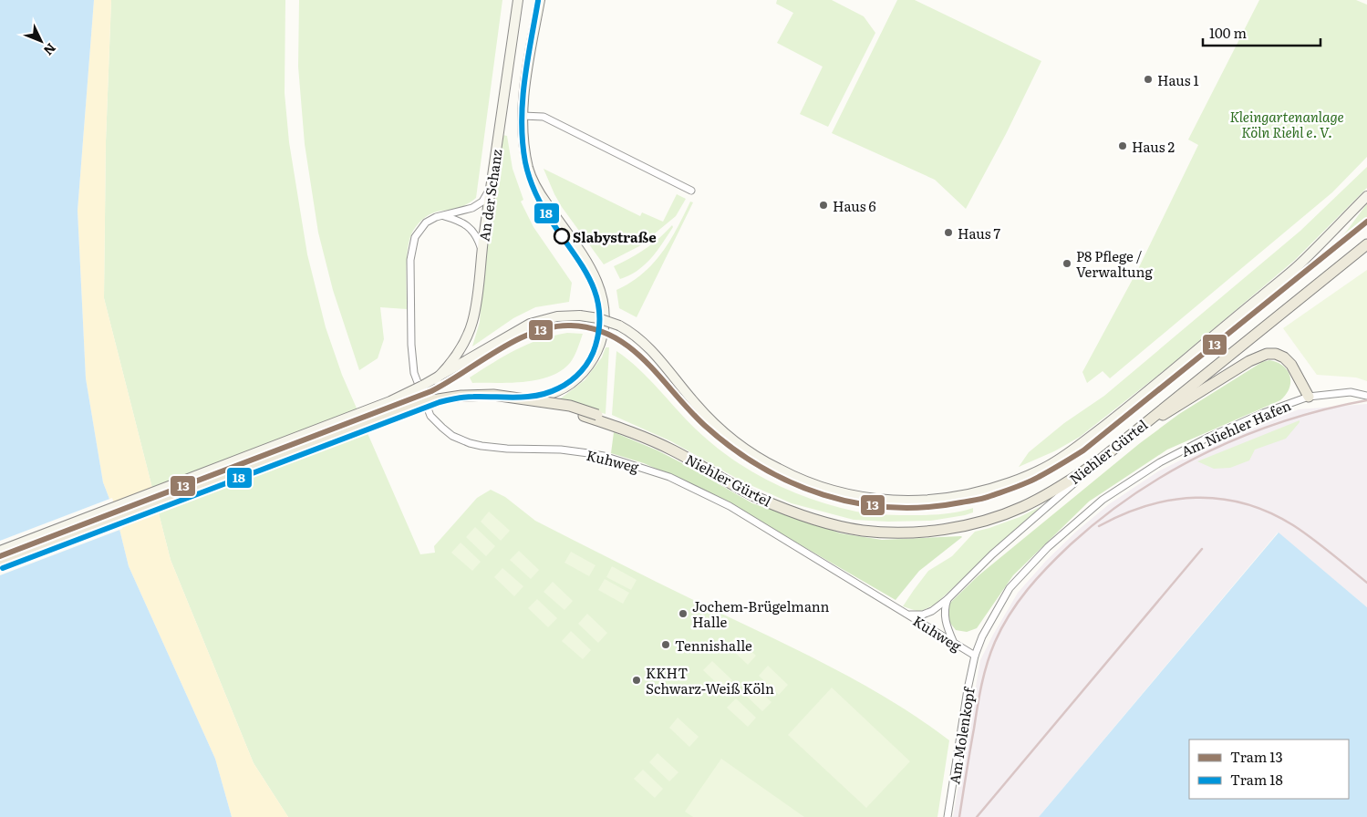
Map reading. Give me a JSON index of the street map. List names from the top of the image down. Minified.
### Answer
{"streets":{"main road":["An der Schanz","Niehler Gürtel"],"street":["Am Niehler Hafen","Kuhweg","Am Molenkopf"]},"crossings":[["An der Schanz","Niehler Gürtel"],["An der Schanz","Kuhweg"],["Am Niehler Hafen","Kuhweg"],["Am Niehler Hafen","Am Molenkopf"],["Kuhweg","Am Molenkopf"]],"parks":["Kleingartenanlage Köln Riehl e. V."],"places":["Haus 1","Haus 2","Haus 6","Haus 7","Slabystraße","P8 Pflege / Verwaltung","Jochem-Brügelmann Halle","Tennishalle","KKHT Schwarz-Weiß Köln"],"lines":["tram line 18","tram line 13"],"legend":["Tram 13","Tram 18"],"scale_bar":"100 m","north":"bottom right"}
